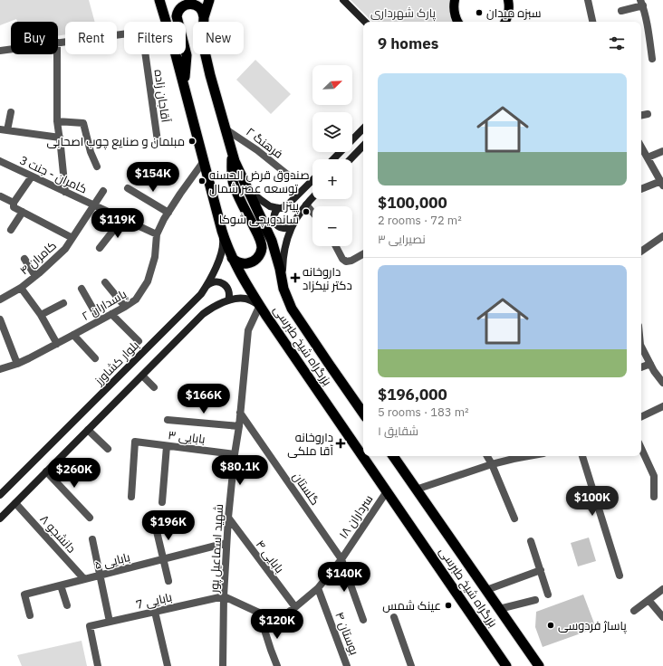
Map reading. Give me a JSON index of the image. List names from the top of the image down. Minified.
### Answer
{"streets":{"highway":["بزرگراه شیخ طبرسی"],"main road":["بلوار کشاورز"],"street":["آقاجان زاده","فرهنگ ۲","کامران - جنت 3","کامران ۴","پاسداران ۲","بابایی ۳","گلستان","سرداران ۱۸","دانشجو ۸","شهید اسماعیل پور","بابایی ۴","بابایی ۵","بابایی 7","بوستان ۴"]},"crossings":[["فرهنگ ۲","بزرگراه شیخ طبرسی"],["کامران - جنت 3","کامران ۴"],["کامران - جنت 3","پاسداران ۲"],["پاسداران ۲","بزرگراه شیخ طبرسی"],["بزرگراه شیخ طبرسی","بلوار کشاورز"],["بزرگراه شیخ طبرسی","سرداران ۱۸"],["بزرگراه شیخ طبرسی","شهید اسماعیل پور"],["بابایی ۳","شهید اسماعیل پور"],["گلستان","سرداران ۱۸"],["گلستان","شهید اسماعیل پور"],["سرداران ۱۸","شهید اسماعیل پور"],["سرداران ۱۸","بابایی ۴"],["سرداران ۱۸","بابایی 7"],["سرداران ۱۸","بوستان ۴"],["دانشجو ۸","بابایی ۵"],["شهید اسماعیل پور","بابایی ۴"],["شهید اسماعیل پور","بابایی ۵"],["شهید اسماعیل پور","بابایی 7"]],"parks":["پارک شهرداری"],"places":{"other":["سبزه میدان","مبلمان و صنایع چوب اصحابی","صندوق قرض الحسنه توسعه عصر شمال","پیتزا ساندویچی شوکا","عینک شمس","پاساژ فردوسی"],"health":["داروخانه دکتر نیکزاد","داروخانه آقا ملکی"]},"north":"top right","page":{"chip":["Buy","Rent","Filters","New"],"heading":"9 homes","map_buttons":["+","−"],"list":[{"name":"$100,000","note":"2 rooms · 72 m² · نصیرایی ۳"},{"name":"$196,000","note":"5 rooms · 183 m² · شقایق ۱"}],"price":["$154K","$119K","$166K","$80.1K","$260K","$100K","$196K","$140K","$120K"]}}
